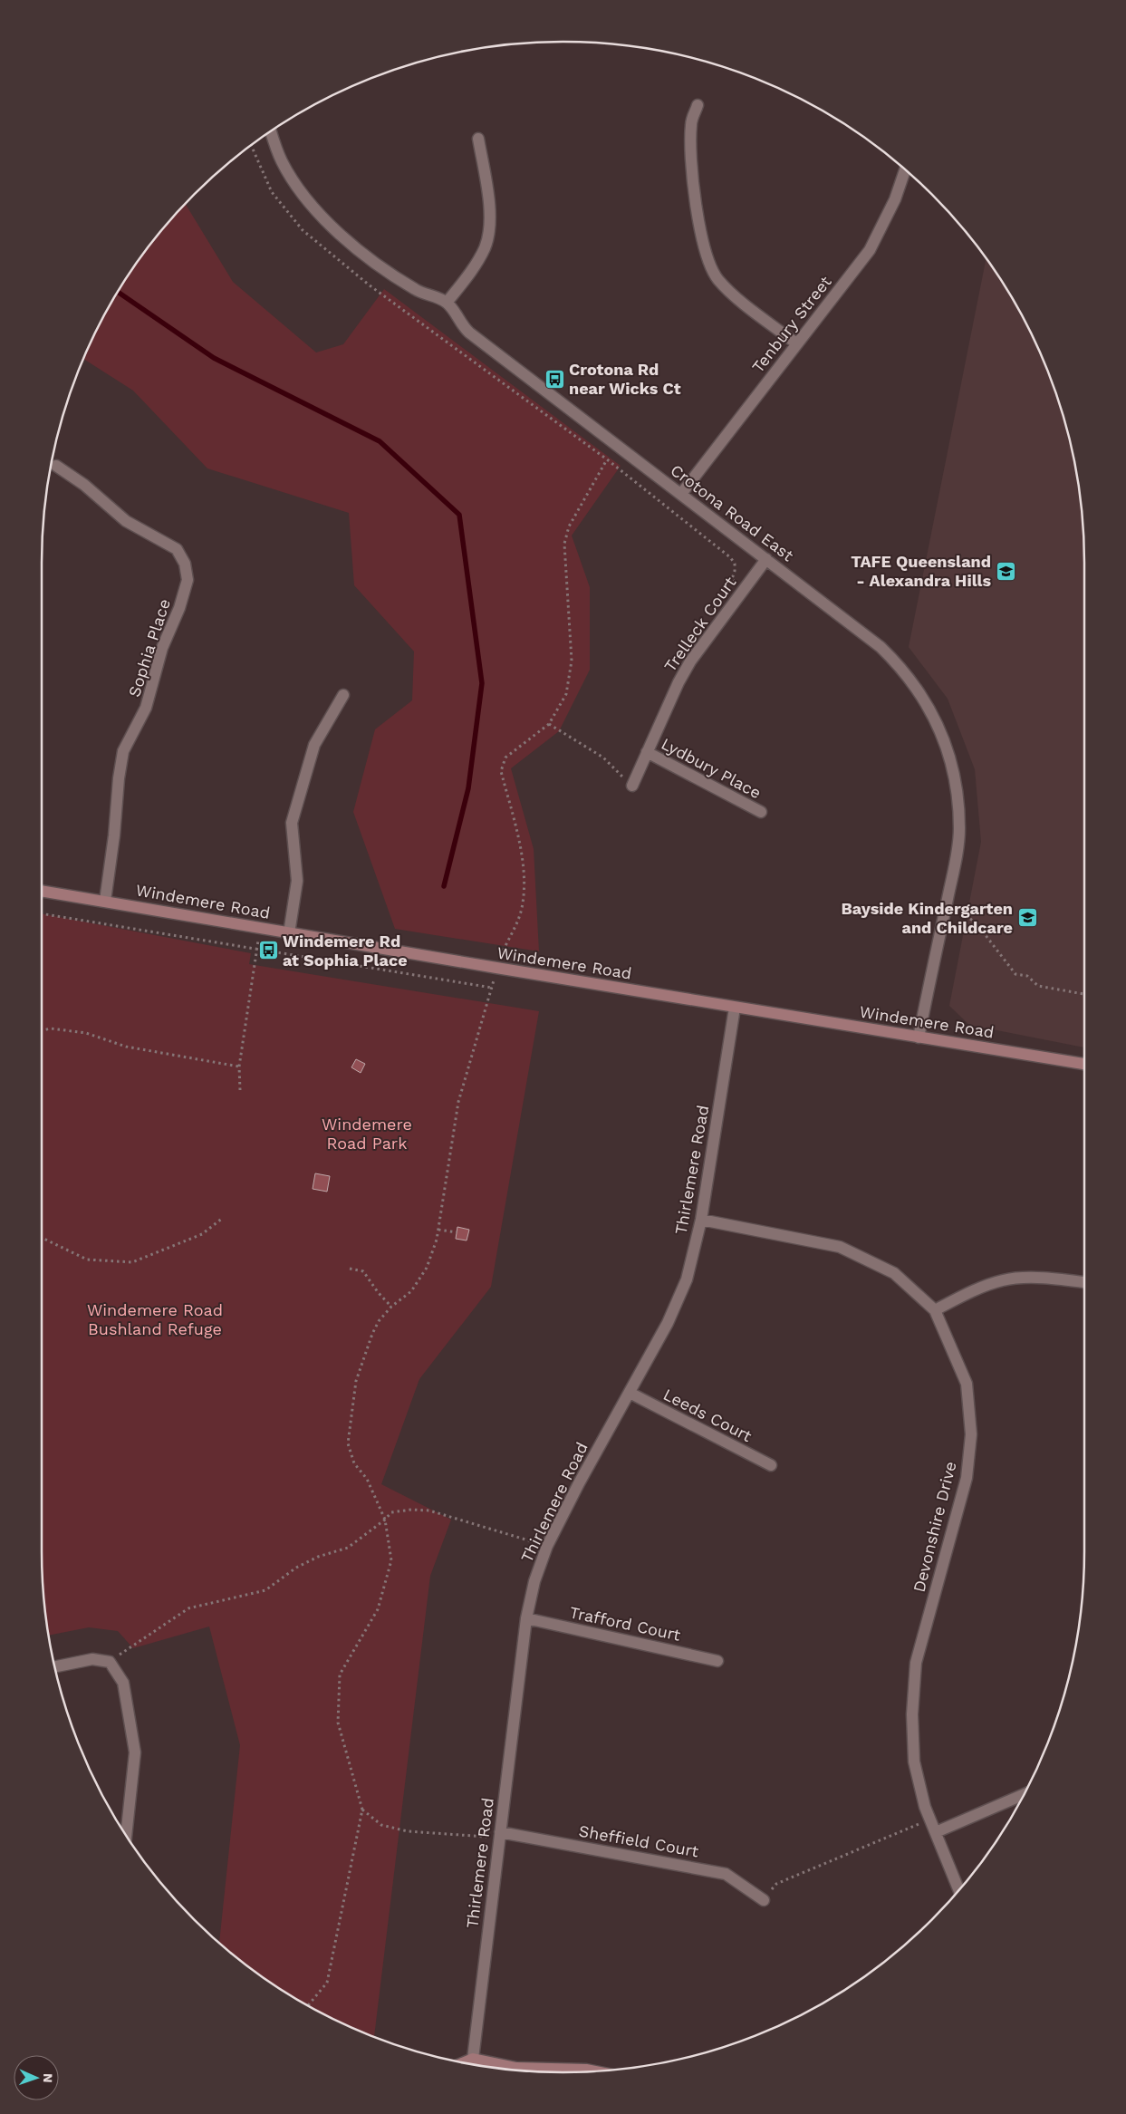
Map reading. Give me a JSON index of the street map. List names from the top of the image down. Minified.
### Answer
{"streets":{"main road":["Windemere Road"],"street":["Tenbury Street","Crotona Road East","Trelleck Court","Sophia Place","Lydbury Place","Thirlemere Road","Leeds Court","Devonshire Drive","Trafford Court","Sheffield Court"]},"crossings":[["Tenbury Street","Crotona Road East"],["Crotona Road East","Trelleck Court"],["Crotona Road East","Windemere Road"],["Trelleck Court","Lydbury Place"],["Sophia Place","Windemere Road"],["Windemere Road","Thirlemere Road"],["Thirlemere Road","Leeds Court"],["Thirlemere Road","Devonshire Drive"],["Thirlemere Road","Trafford Court"],["Thirlemere Road","Sheffield Court"]],"parks":["Windemere Road Park","Windemere Road Bushland Refuge"],"places":{"bus stop":["Crotona Rd near Wicks Ct","Windemere Rd at Sophia Place"],"school or university":["TAFE Queensland - Alexandra Hills","Bayside Kindergarten and Childcare"]},"north":"right"}
